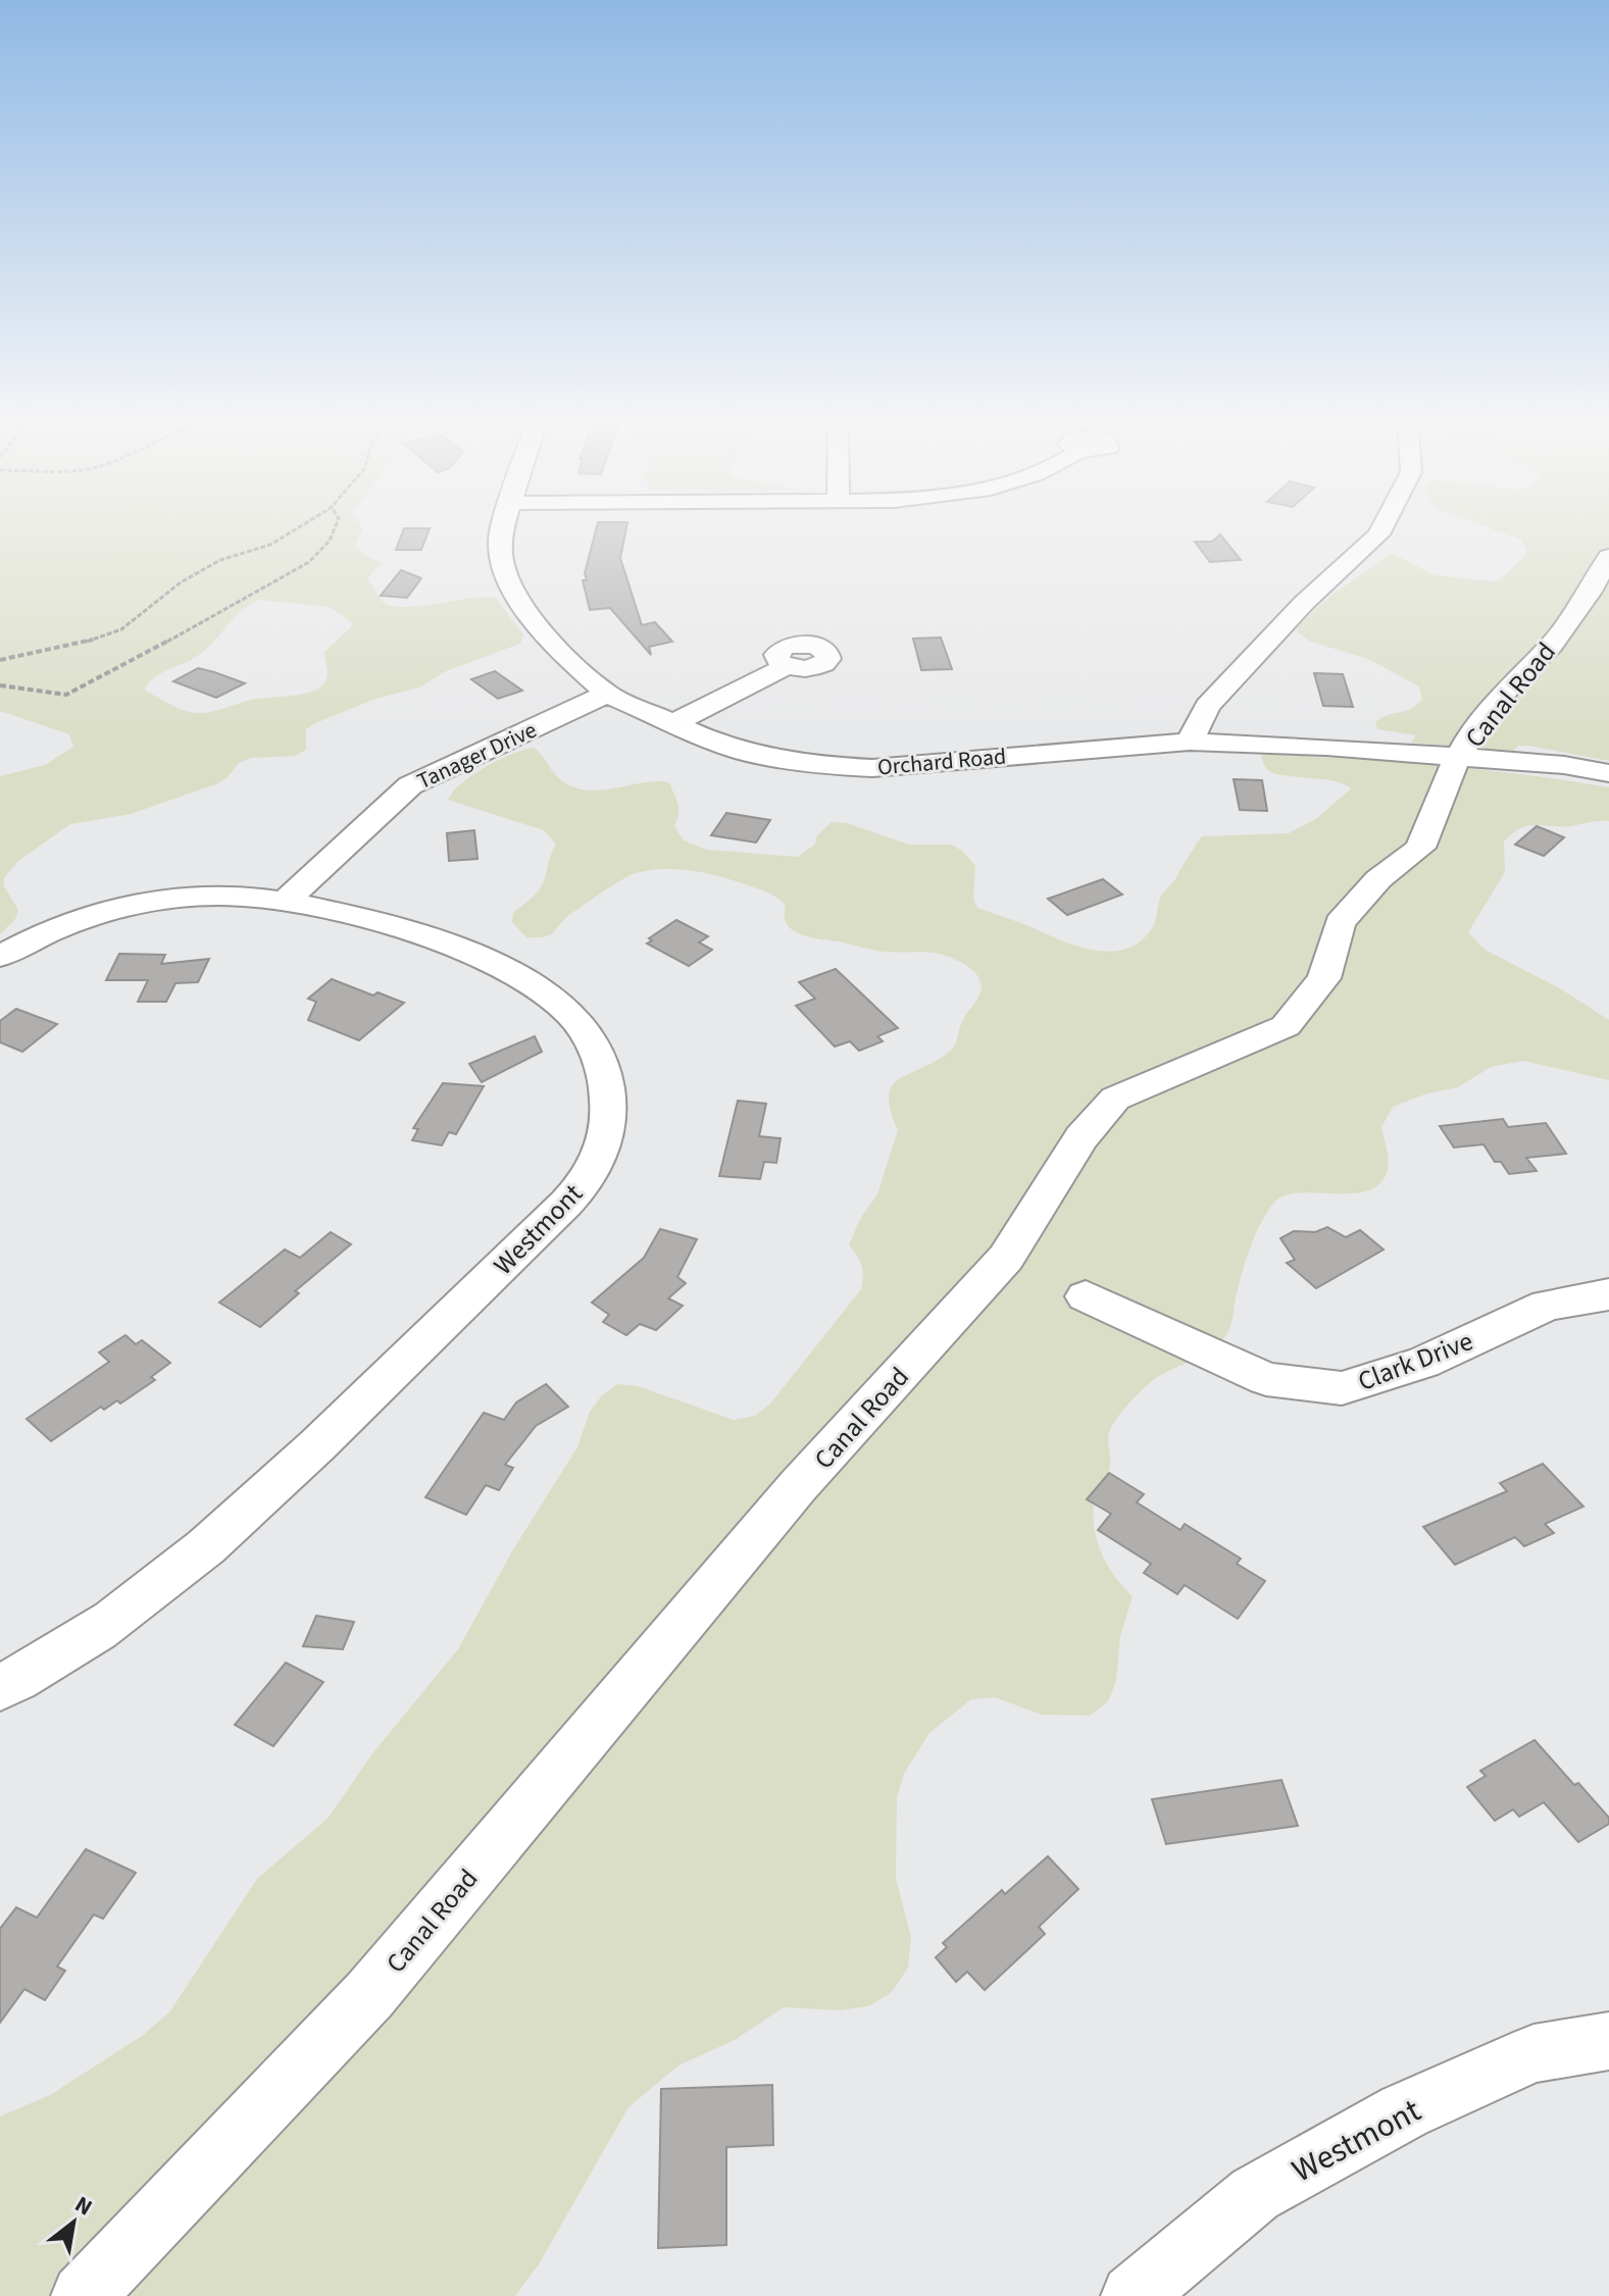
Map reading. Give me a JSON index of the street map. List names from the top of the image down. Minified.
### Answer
{"streets":{"street":["Canal Road","Tanager Drive","Orchard Road","Westmont","Clark Drive"]},"crossings":[["Canal Road","Orchard Road"],["Tanager Drive","Orchard Road"],["Tanager Drive","Westmont"]],"north":"top right"}
